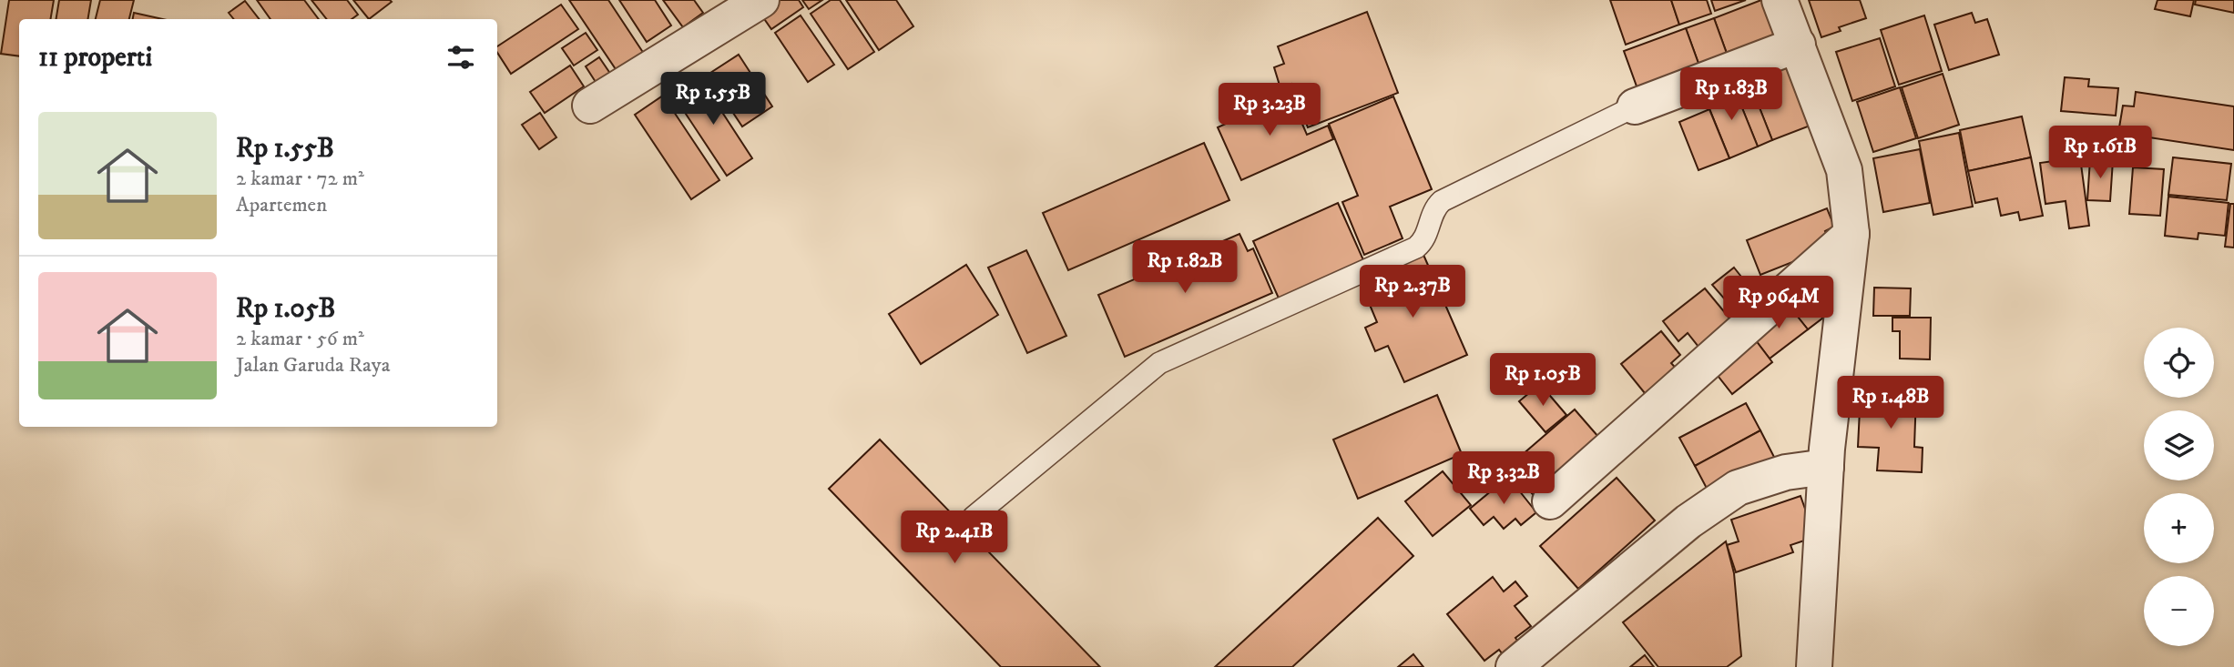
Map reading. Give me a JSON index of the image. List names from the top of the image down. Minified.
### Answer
{"page":{"heading":"11 properti","price":["Rp 1.83B","Rp 1.55B","Rp 3.23B","Rp 1.61B","Rp 1.82B","Rp 2.37B","Rp 964M","Rp 1.05B","Rp 1.48B","Rp 3.32B","Rp 2.41B"],"list":[{"name":"Rp 1.55B","note":"2 kamar · 72 m² · Apartemen"},{"name":"Rp 1.05B","note":"2 kamar · 56 m² · Jalan Garuda Raya"}],"map_buttons":["+","−"]}}
